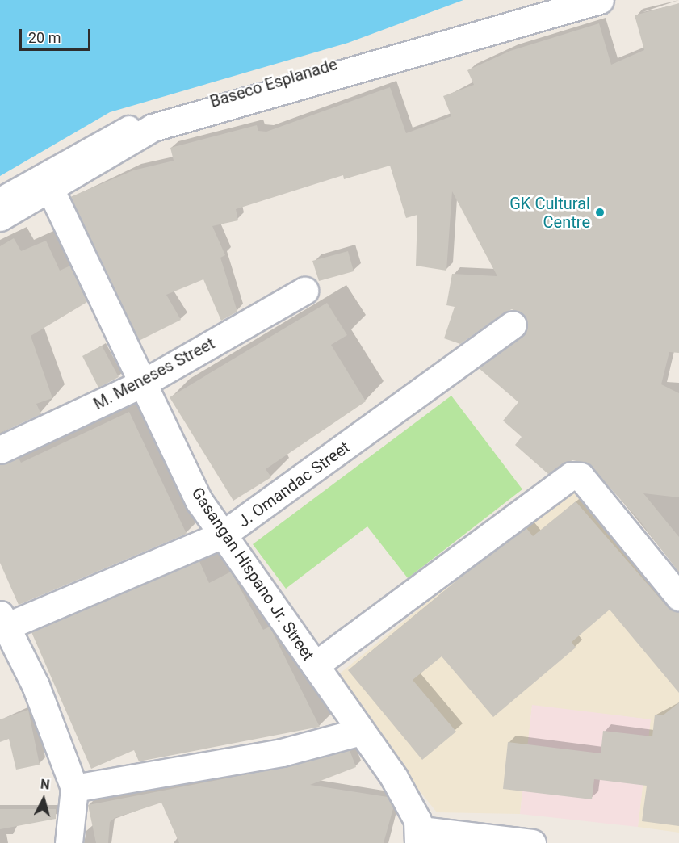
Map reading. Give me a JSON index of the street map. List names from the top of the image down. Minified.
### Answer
{"streets":{"street":["Baseco Esplanade","M. Meneses Street","J. Omandac Street","Gasangan Hispano Jr. Street"]},"crossings":[["M. Meneses Street","Gasangan Hispano Jr. Street"],["J. Omandac Street","Gasangan Hispano Jr. Street"]],"places":["GK Cultural Centre"],"scale_bar":"20 m","north":"top"}
